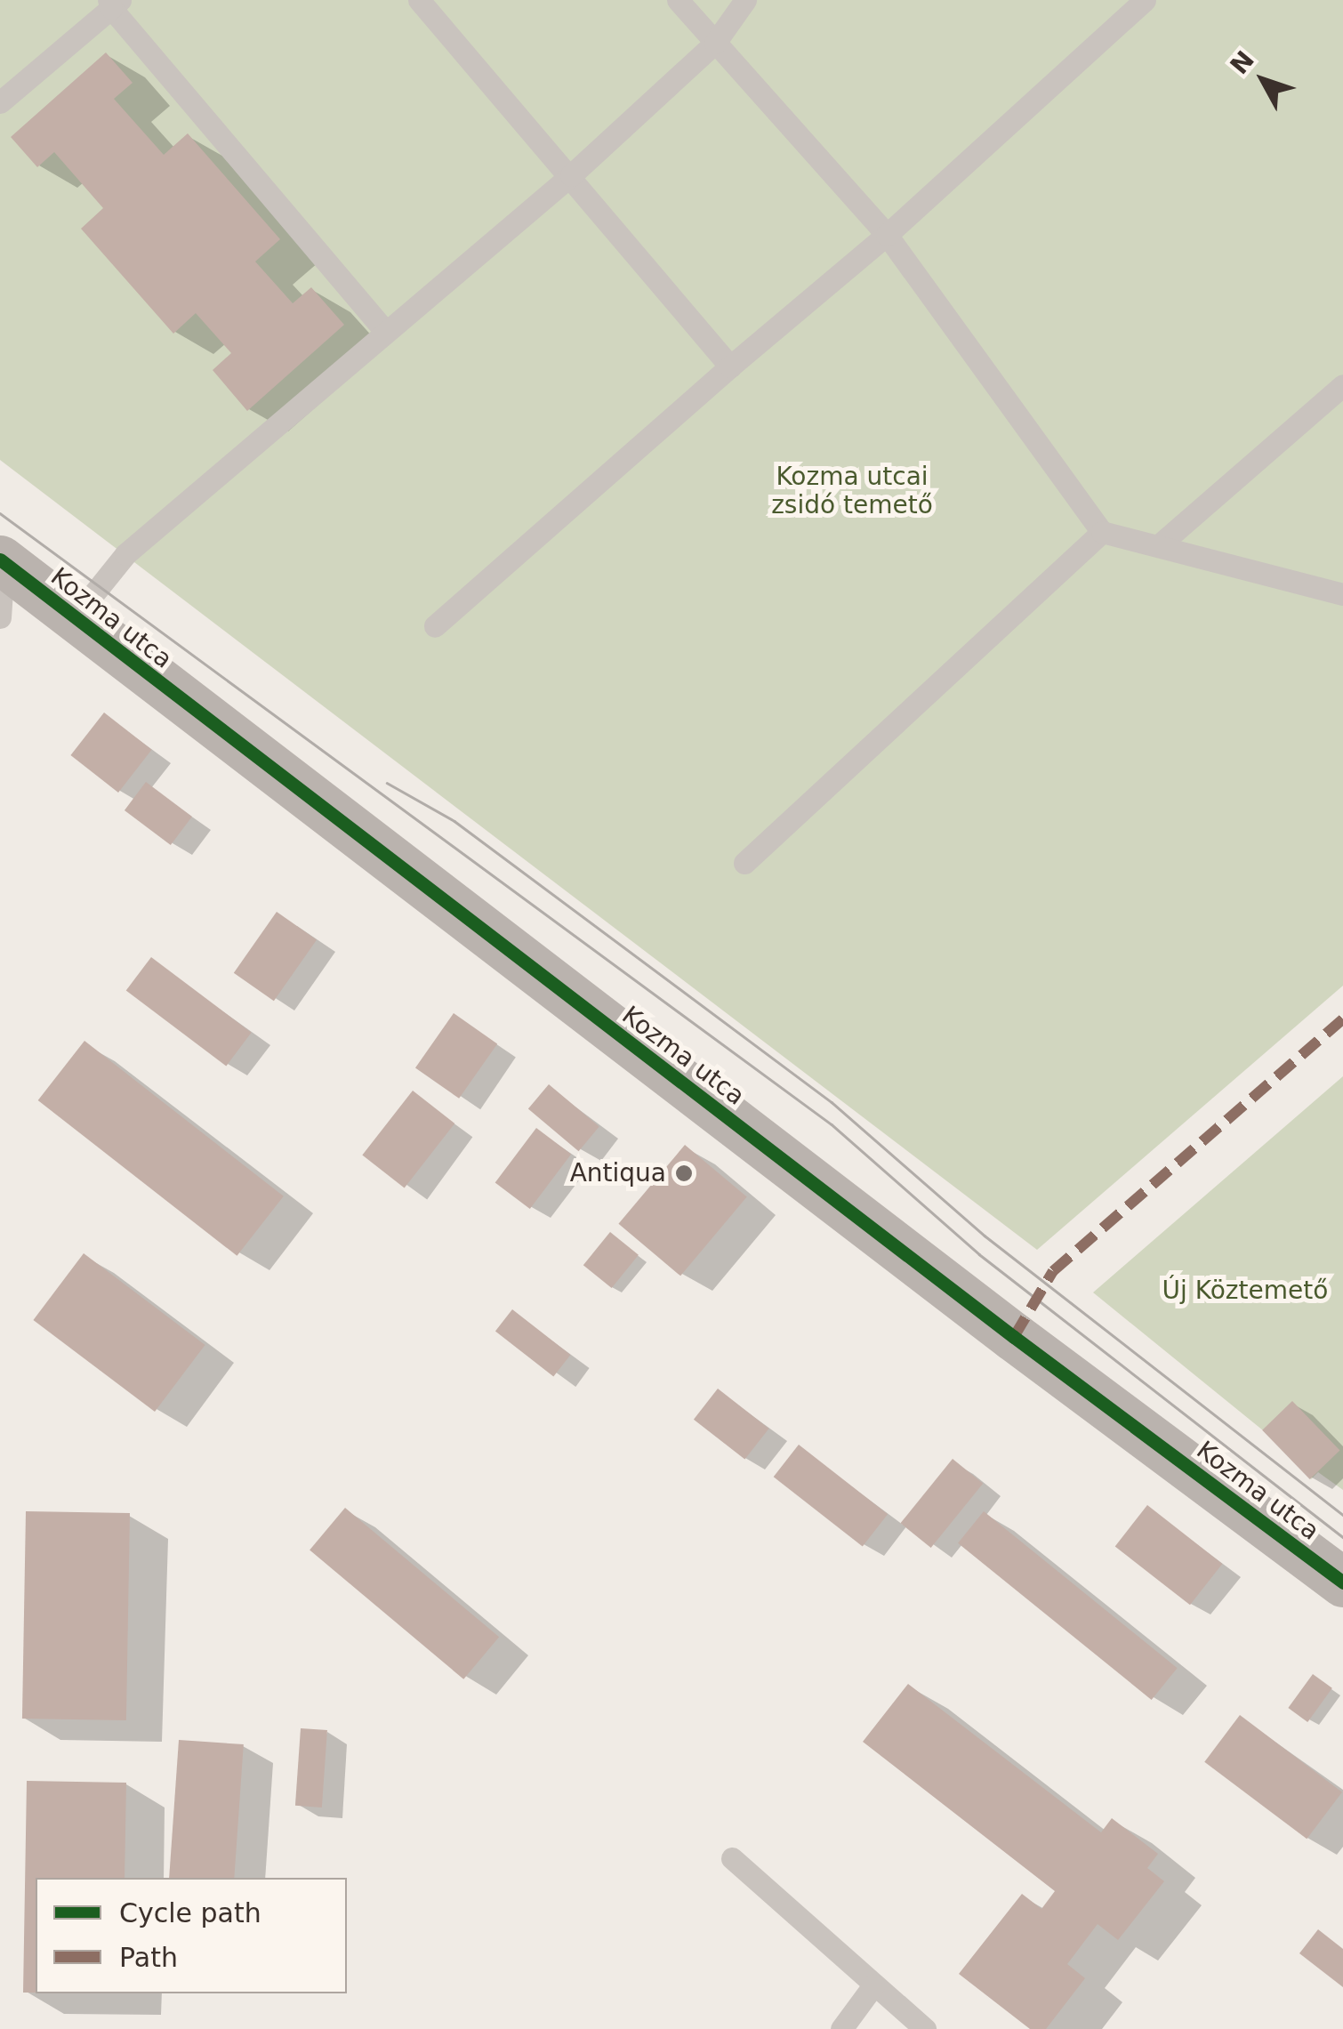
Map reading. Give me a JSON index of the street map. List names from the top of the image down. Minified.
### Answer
{"streets":{"street":["Kozma utca"]},"parks":["Kozma utcai zsidó temető","Új Köztemető"],"places":["Antiqua"],"legend":["Cycle path","Path"],"north":"top left"}
